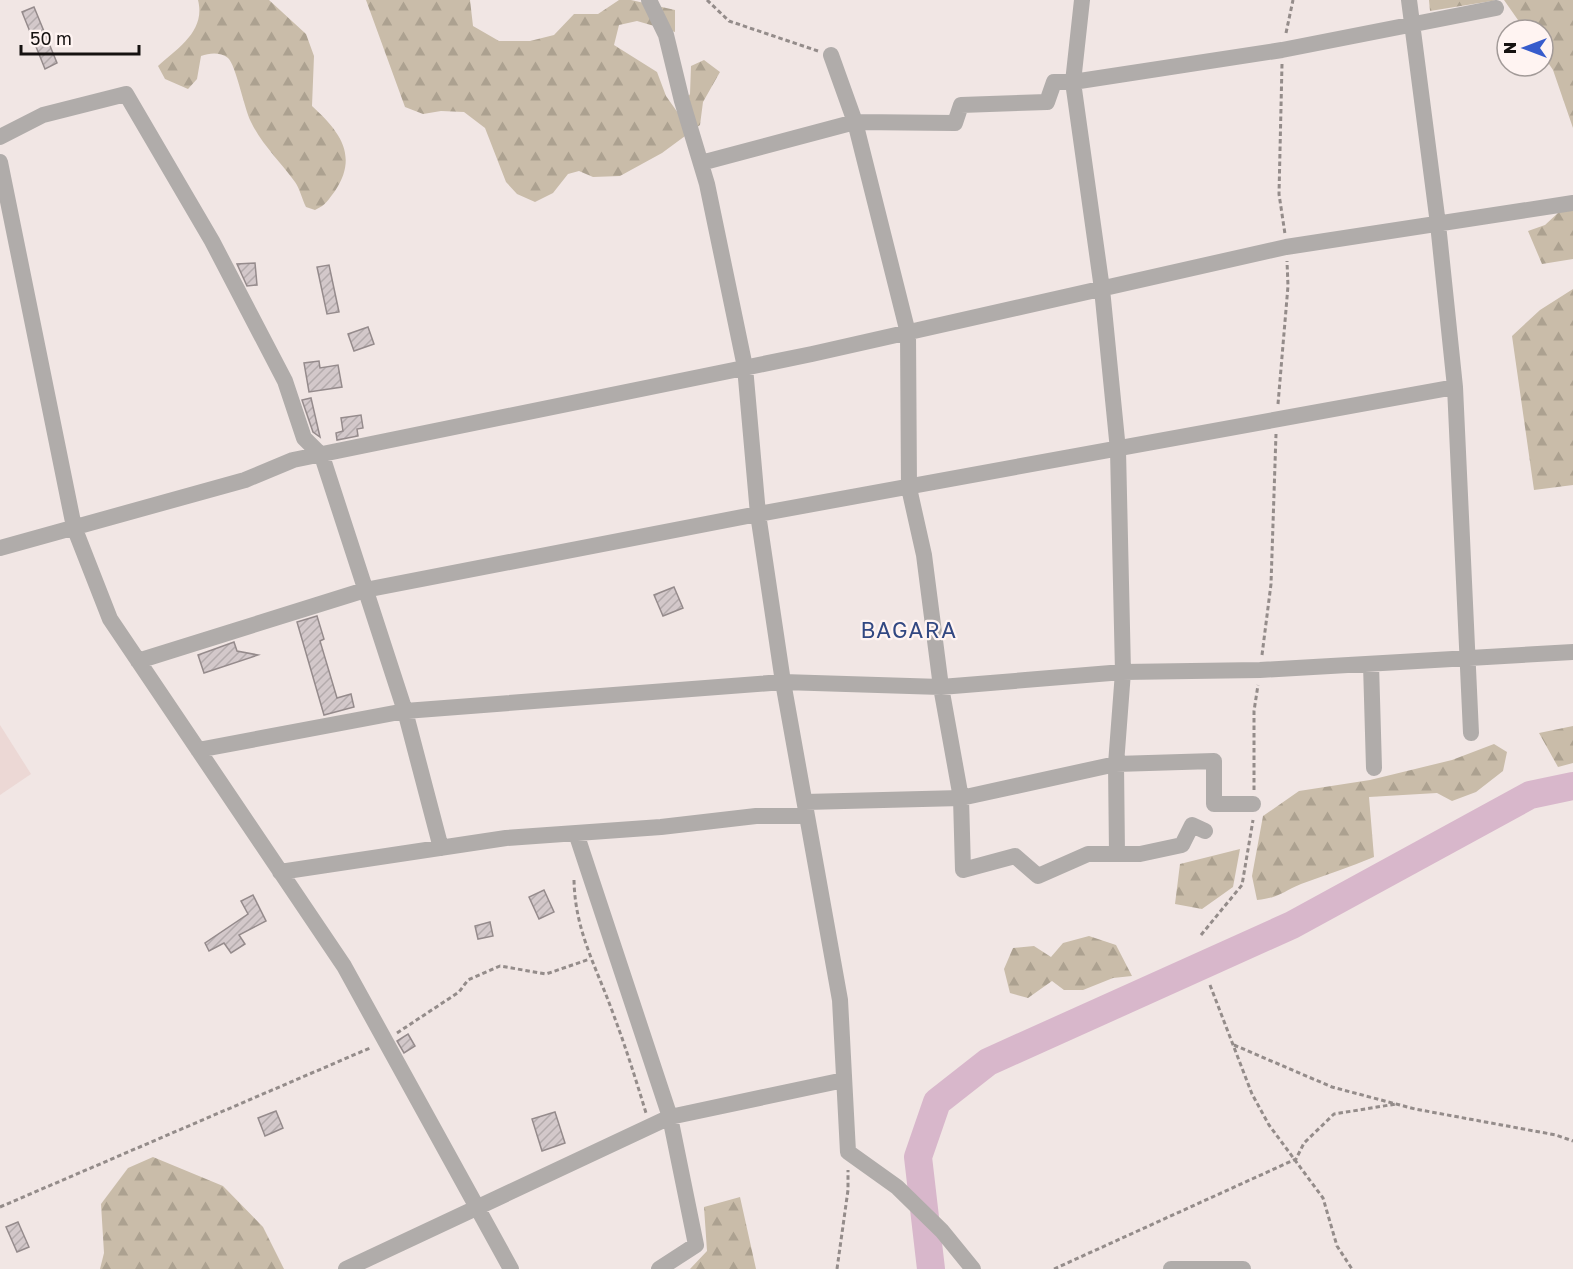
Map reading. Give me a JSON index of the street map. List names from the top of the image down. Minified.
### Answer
{"districts":["BAGARA"],"scale_bar":"50 m","north":"left"}
